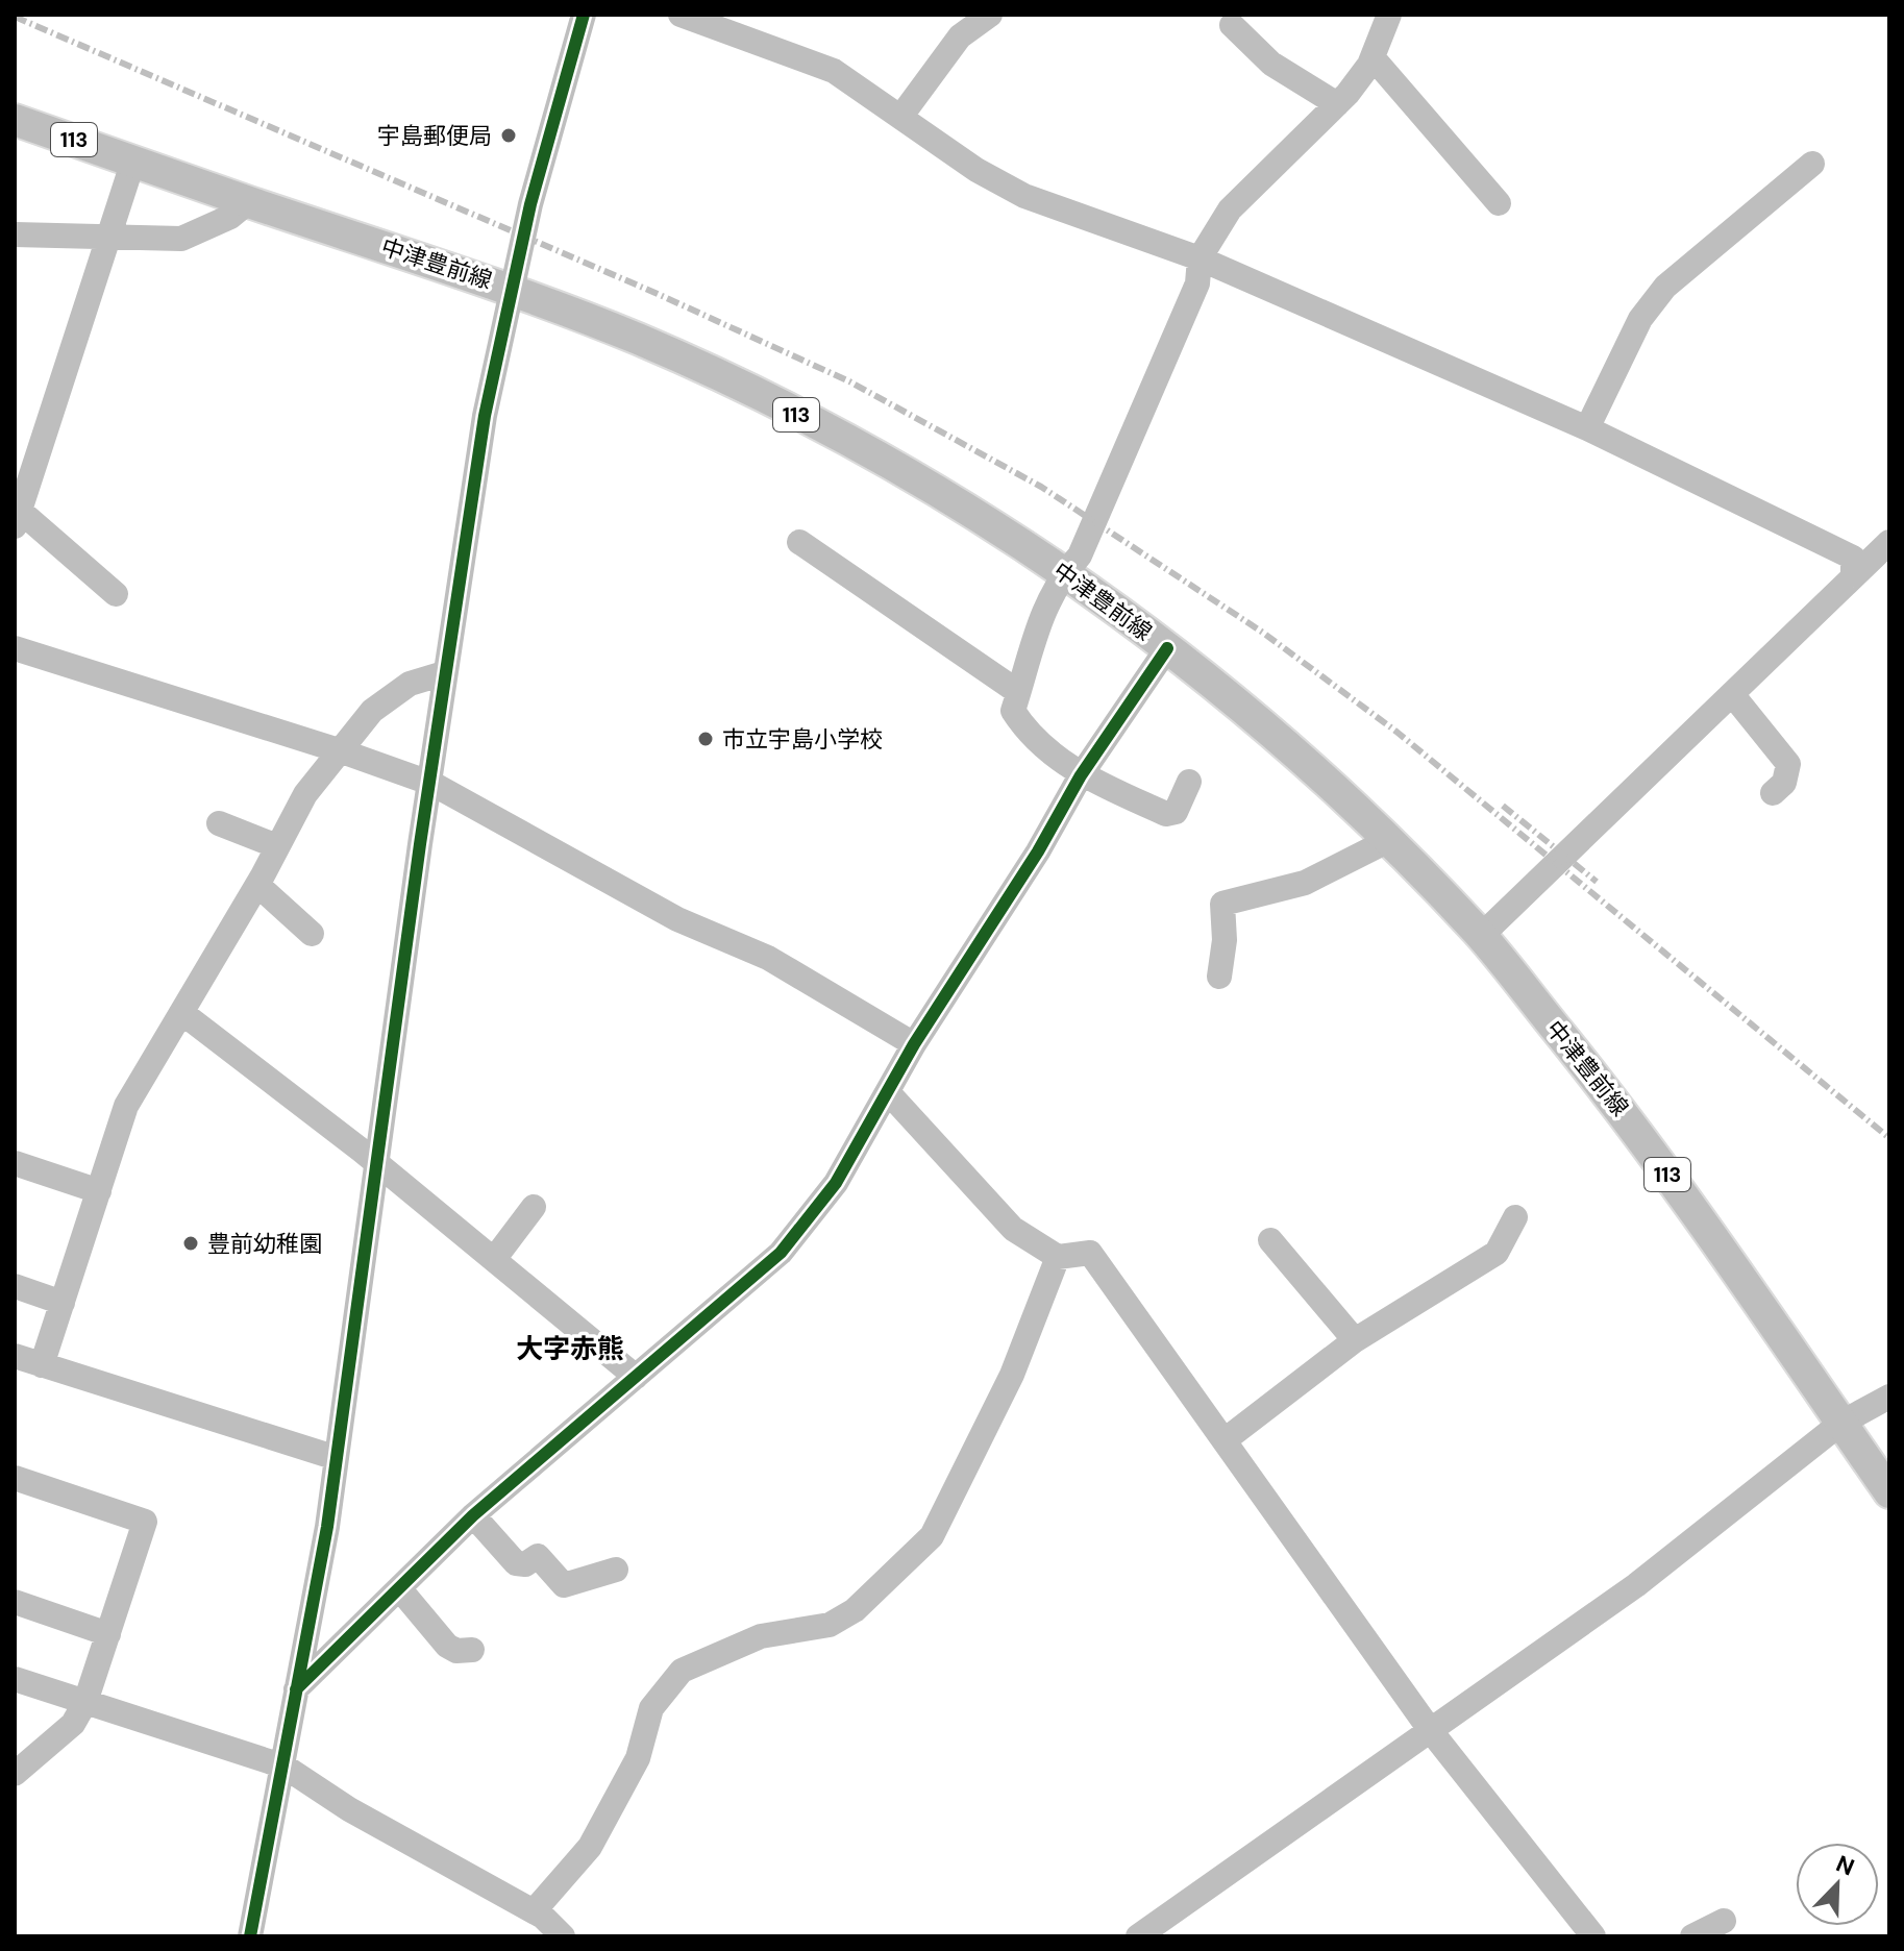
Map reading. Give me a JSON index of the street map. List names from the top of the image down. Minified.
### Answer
{"streets":{"main road":["113","中津豊前線"]},"districts":["大字赤熊"],"places":["宇島郵便局","市立宇島小学校","豊前幼稚園"],"north":"top right"}
